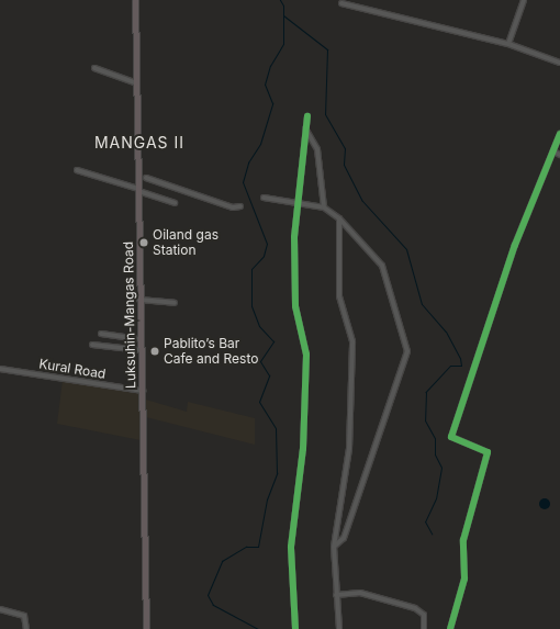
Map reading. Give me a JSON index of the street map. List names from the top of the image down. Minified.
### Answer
{"streets":{"main road":["Luksuhin-Mangas Road"],"street":["Kural Road"]},"crossings":[["Luksuhin-Mangas Road","Kural Road"]],"districts":["MANGAS II"],"places":["Oiland gas Station","Pablito’s Bar Cafe and Resto"]}
